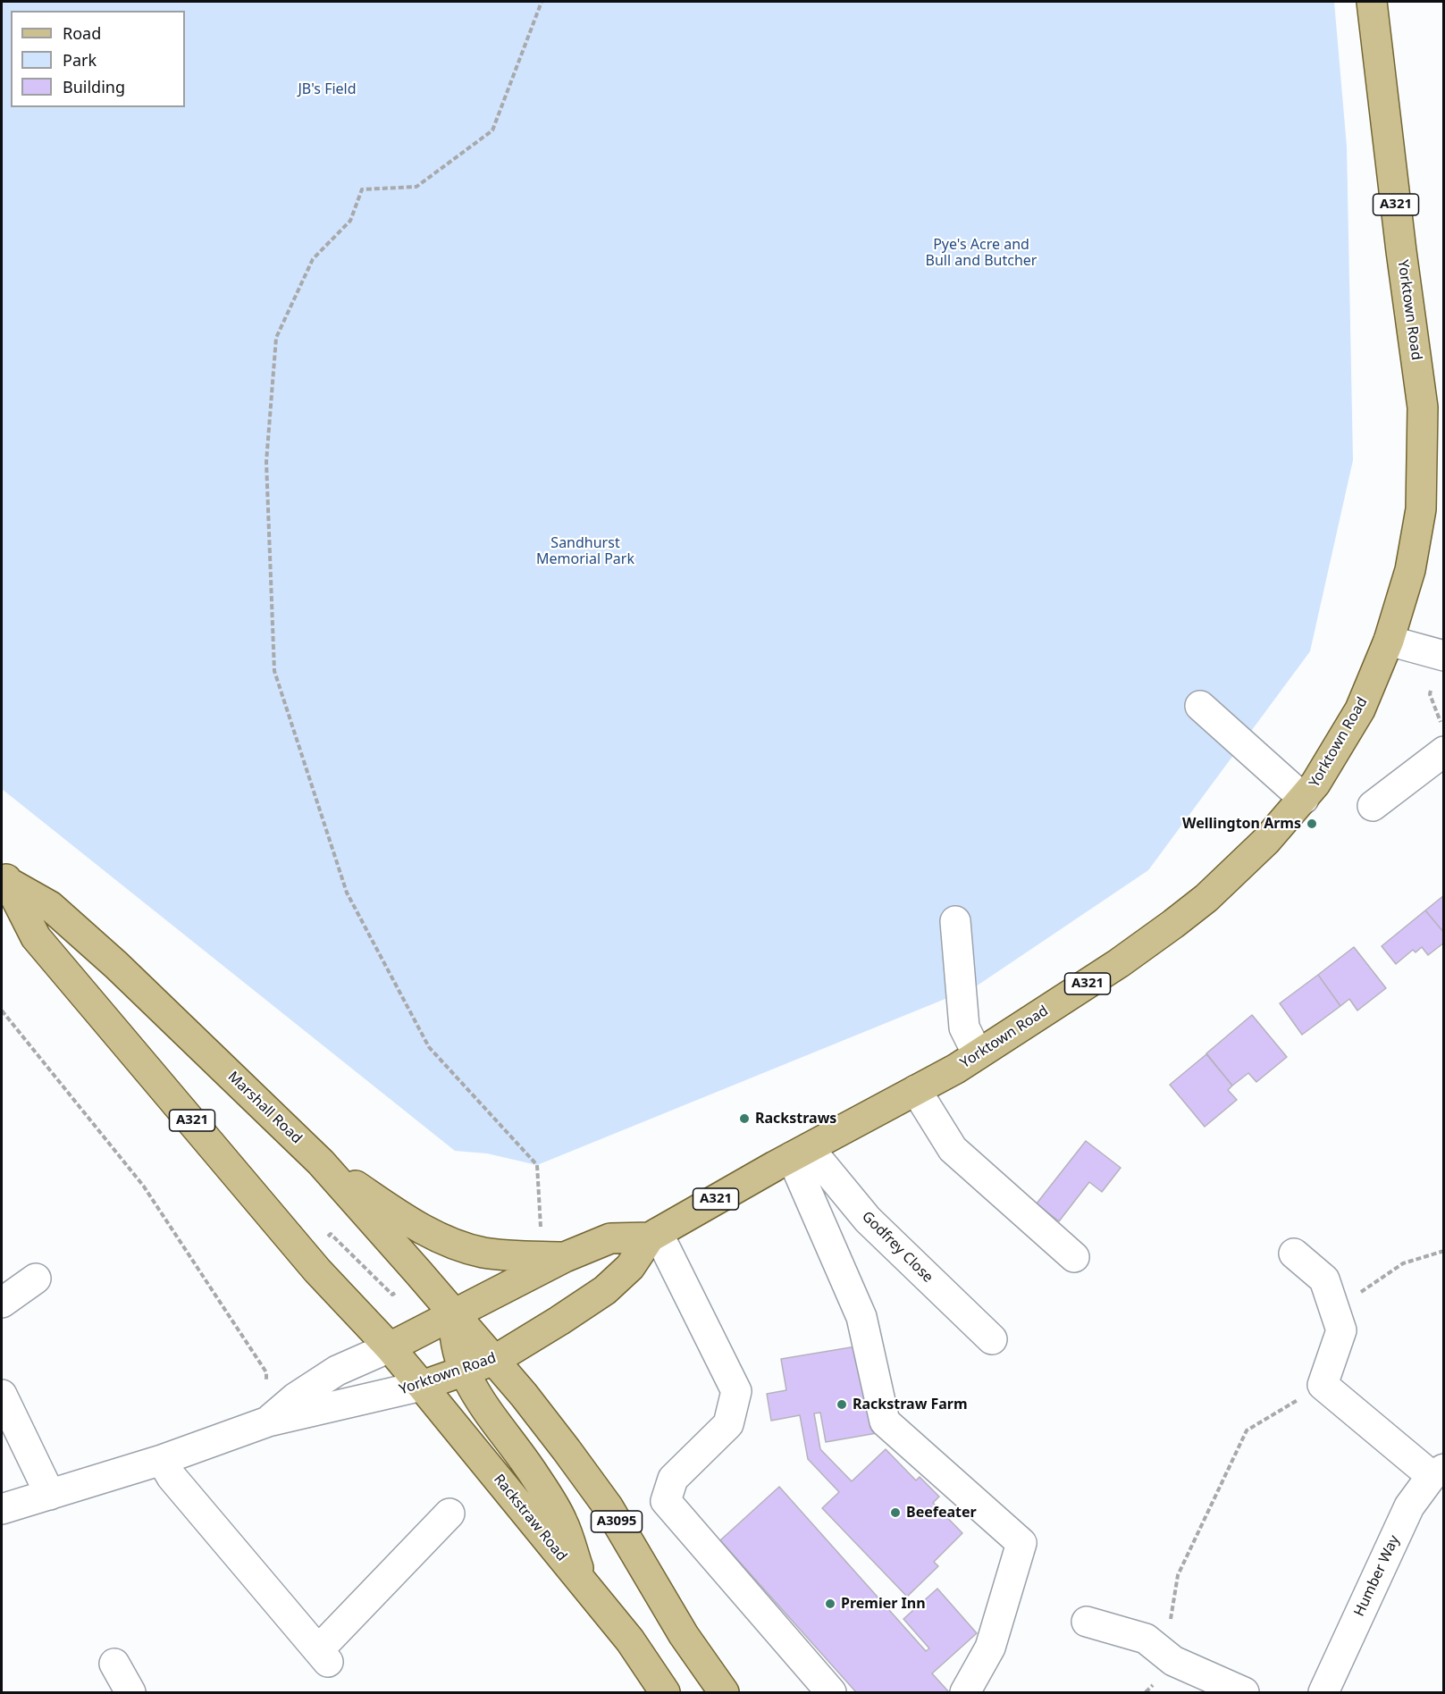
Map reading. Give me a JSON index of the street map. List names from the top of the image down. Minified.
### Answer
{"streets":{"main road":["A321","Yorktown Road","Marshall Road","Rackstraw Road","A3095"],"street":["Godfrey Close","Humber Way"]},"crossings":[["Yorktown Road","Marshall Road"],["Yorktown Road","Godfrey Close"],["Yorktown Road","Rackstraw Road"],["Yorktown Road","A3095"],["Marshall Road","Rackstraw Road"],["Marshall Road","A3095"]],"parks":["JB's Field","Pye's Acre and Bull and Butcher","Sandhurst Memorial Park"],"places":["Wellington Arms","Rackstraws","Rackstraw Farm","Beefeater","Premier Inn"],"legend":["Road","Park","Building"]}
